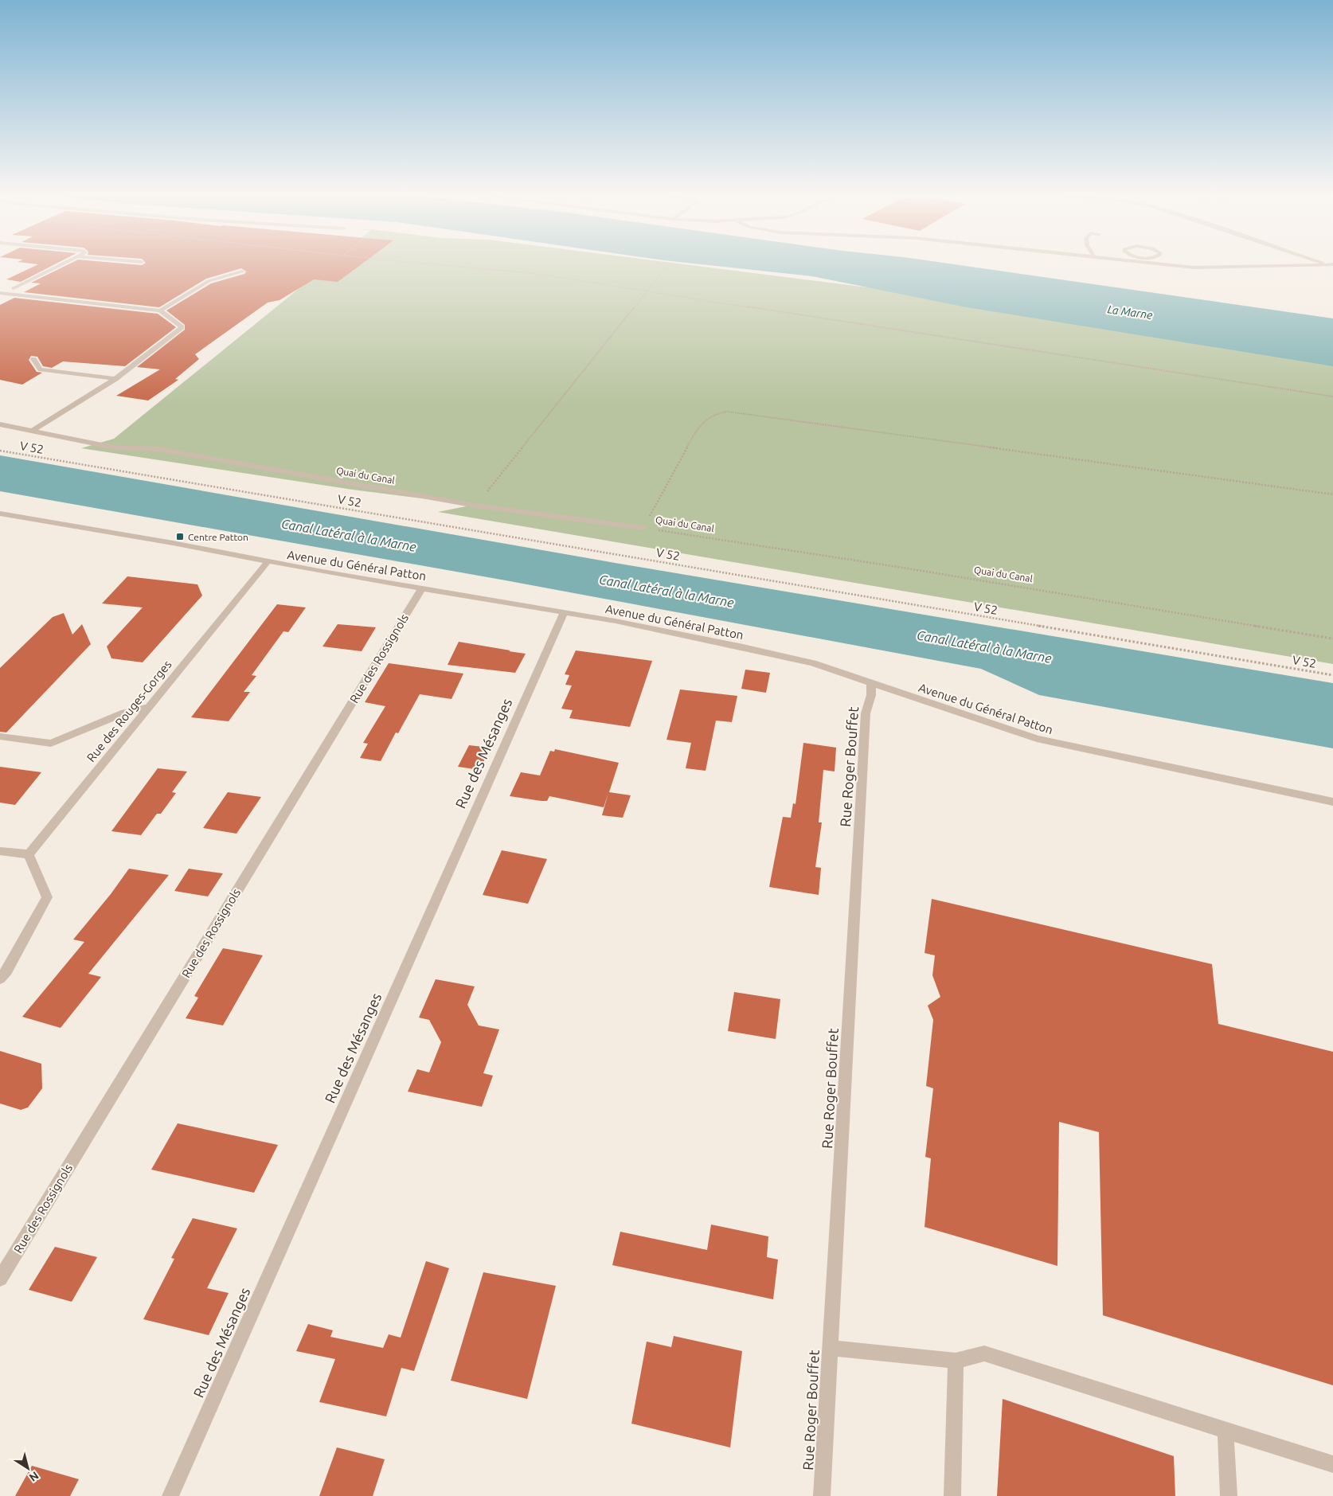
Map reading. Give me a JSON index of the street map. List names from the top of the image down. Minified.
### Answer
{"streets":{"street":["Quai du Canal","Avenue du Général Patton","Rue des Rossignols","Rue des Rouges-Gorges","Rue des Mésanges","Rue Roger Bouffet"],"path":["V 52"]},"crossings":[["Avenue du Général Patton","Rue des Rossignols"],["Avenue du Général Patton","Rue des Rouges-Gorges"],["Avenue du Général Patton","Rue des Mésanges"],["Avenue du Général Patton","Rue Roger Bouffet"]],"water":["La Marne","Canal Latéral à la Marne"],"places":{"transit":["Centre Patton"]},"north":"bottom right"}
